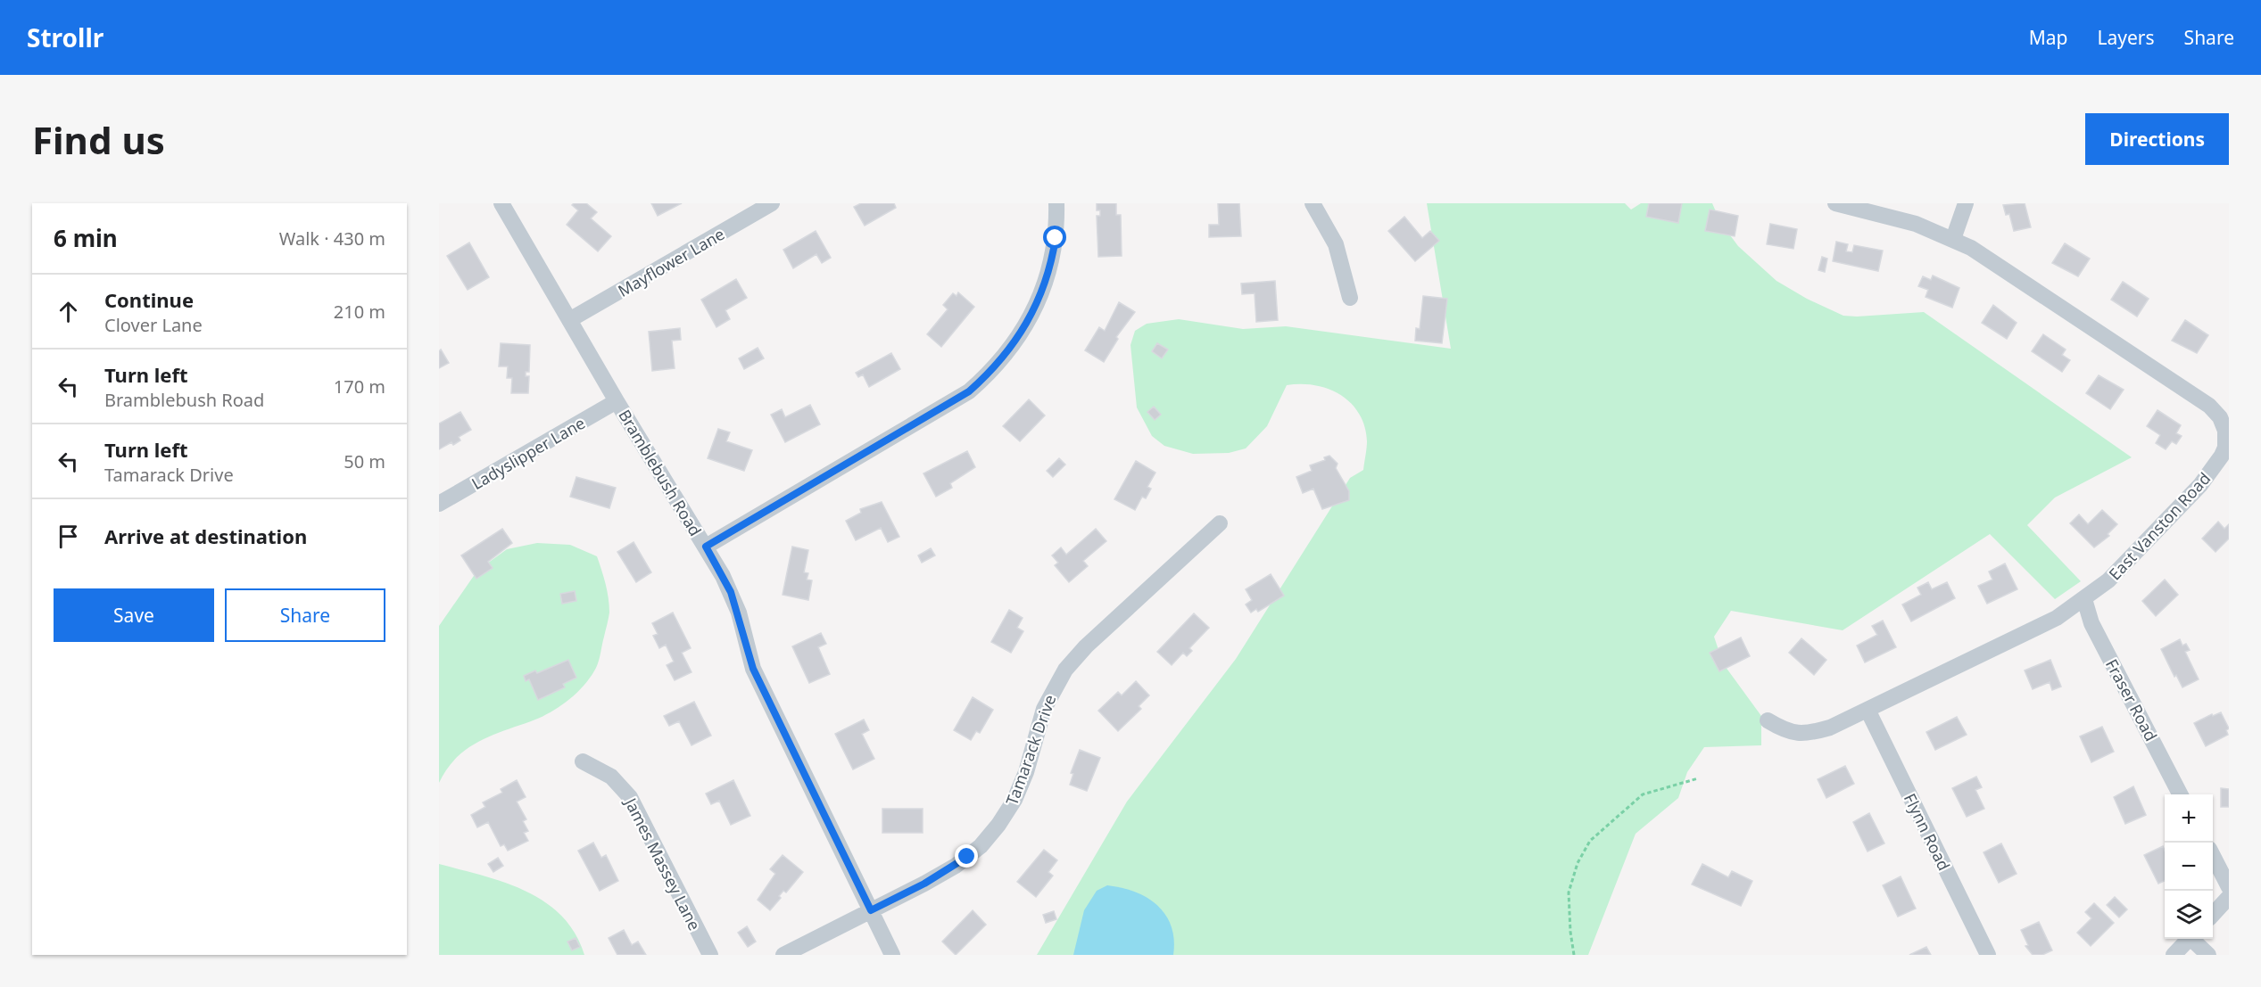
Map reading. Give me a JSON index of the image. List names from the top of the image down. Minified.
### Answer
{"streets":{"street":["Mayflower Lane","Ladyslipper Lane","Bramblebush Road","East Vanston Road","Fraser Road","Tamarack Drive","Flynn Road","James Massey Lane"]},"crossings":[["Mayflower Lane","Bramblebush Road"],["Ladyslipper Lane","Bramblebush Road"],["Bramblebush Road","Tamarack Drive"],["East Vanston Road","Fraser Road"],["East Vanston Road","Flynn Road"]],"page":{"header":"Strollr","nav":["Map","Layers","Share"],"buttons":["Directions",["Save","Share"]],"title":"Find us","heading":["6 min","Walk · 430 m"],"list":[["Continue","Clover Lane","210 m"],["Turn left","Bramblebush Road","170 m"],["Turn left","Tamarack Drive","50 m"],"Arrive at destination"],"map_buttons":["+","−"]}}
